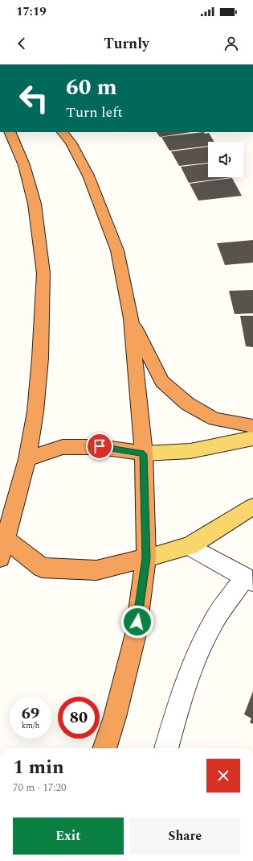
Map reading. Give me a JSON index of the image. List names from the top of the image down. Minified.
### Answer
{"page":{"status":"17:19","header":"Turnly","turn":["60 m","Turn left"],"speed":"69 km/h","limit":"80","heading":["1 min","70 m · 17:20"],"buttons":["Exit","Share"]}}
